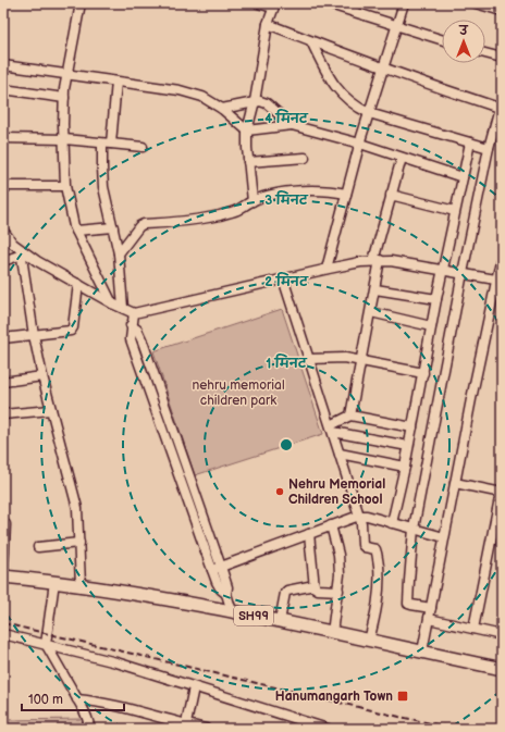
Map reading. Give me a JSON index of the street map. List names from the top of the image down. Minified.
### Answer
{"streets":{"main road":["SH99"]},"parks":["nehru memorial children park"],"places":{"other":["Nehru Memorial Children School"],"transit":["Hanumangarh Town"]},"scale_bar":"100 m","north":"top","rings":["4 मिनट","3 मिनट","2 मिनट","1 मिनट"]}
